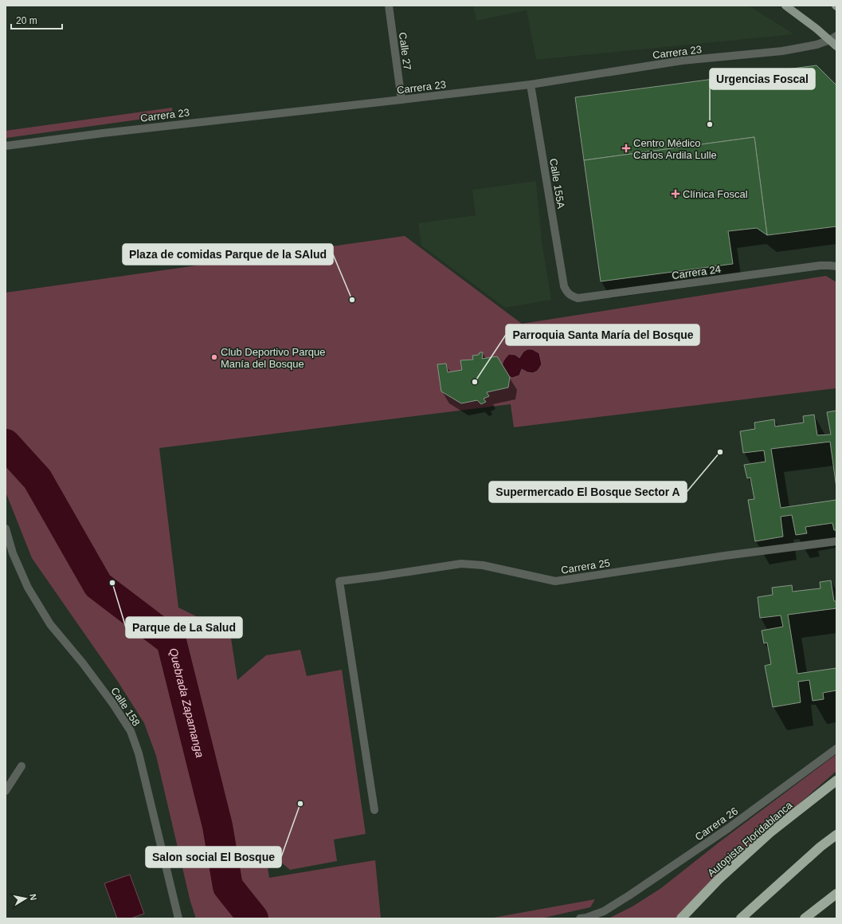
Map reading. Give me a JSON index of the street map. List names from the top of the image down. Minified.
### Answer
{"streets":{"highway":["Autopista Floridablanca"],"street":["Calle 27","Carrera 23","Calle 155A","Carrera 24","Carrera 25","Calle 158","Carrera 26"]},"crossings":[["Calle 27","Carrera 23"],["Carrera 23","Calle 155A"],["Calle 155A","Carrera 24"]],"water":["Quebrada Zapamanga"],"places":{"other":["Urgencias Foscal","Plaza de comidas Parque de la SAlud","Club Deportivo Parque Manía del Bosque","Parroquia Santa María del Bosque","Supermercado El Bosque Sector A","Parque de La Salud","Salon social El Bosque"],"health":["Centro Médico Carlos Ardila Lulle","Clínica Foscal"]},"scale_bar":"20 m","north":"right"}
